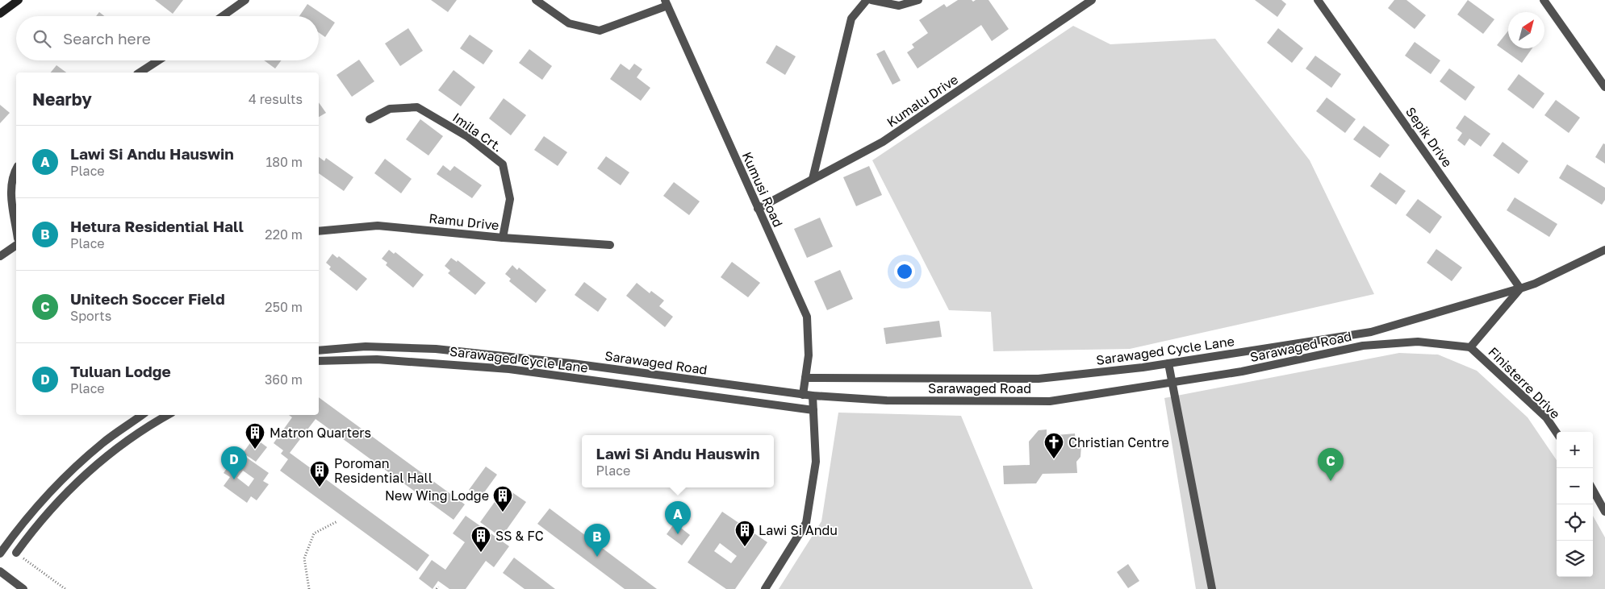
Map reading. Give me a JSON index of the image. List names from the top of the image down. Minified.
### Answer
{"streets":{"street":["Kumalu Drive","Imila Crt.","Kumusi Road","Ramu Drive","Sarawaged Road","Sarawaged Cycle Lane","Finisterre Drive"]},"crossings":[["Kumalu Drive","Kumusi Road"],["Imila Crt.","Ramu Drive"],["Kumusi Road","Sarawaged Road"],["Kumusi Road","Sarawaged Cycle Lane"],["Sarawaged Road","Finisterre Drive"]],"places":{"building":["Matron Quarters","Poroman Residential Hall","New Wing Lodge","Lawi Si Andu","SS & FC"],"church":["Christian Centre"]},"north":"top right","page":{"search":"Search here","heading":["Nearby","4 results"],"list":[{"mark":"A","name":"Lawi Si Andu Hauswin","note":"Place","value":"180 m"},{"mark":"B","name":"Hetura Residential Hall","note":"Place","value":"220 m"},{"mark":"C","name":"Unitech Soccer Field","note":"Sports","value":"250 m"},{"mark":"D","name":"Tuluan Lodge","note":"Place","value":"360 m"}],"map_buttons":["+","−"],"popup":["Lawi Si Andu Hauswin","Place"],"pins":["D","C","A","B"]}}
